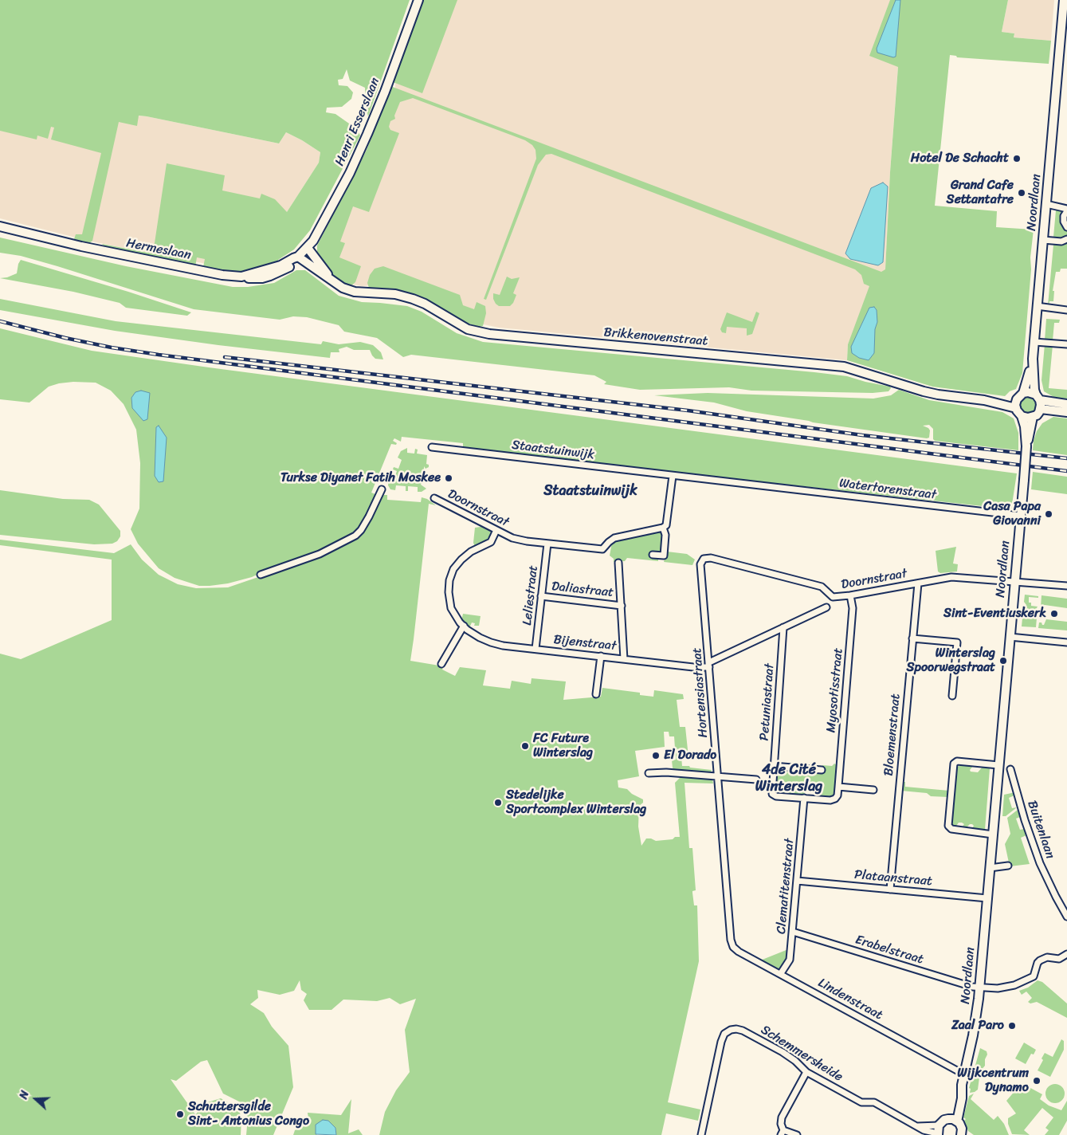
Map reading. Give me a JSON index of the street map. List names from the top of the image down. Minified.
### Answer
{"streets":{"street":["Henri Esserslaan","Noordlaan","Hermeslaan","Brikkenovenstraat","Staatstuinwijk","Watertorenstraat","Doornstraat","Daliastraat","Leliestraat","Bijenstraat","Myosotisstraat","Hortensiastraat","Petuniastraat","Bloemenstraat","Buitenlaan","Plataanstraat","Clematitenstraat","Erabelstraat","Lindenstraat","Schemmersheide"]},"crossings":[["Henri Esserslaan","Brikkenovenstraat"],["Noordlaan","Brikkenovenstraat"],["Noordlaan","Watertorenstraat"],["Noordlaan","Doornstraat"],["Noordlaan","Plataanstraat"],["Noordlaan","Erabelstraat"],["Noordlaan","Lindenstraat"],["Hermeslaan","Brikkenovenstraat"],["Staatstuinwijk","Watertorenstraat"],["Doornstraat","Leliestraat"],["Doornstraat","Bijenstraat"],["Doornstraat","Myosotisstraat"],["Doornstraat","Hortensiastraat"],["Doornstraat","Bloemenstraat"],["Daliastraat","Leliestraat"],["Leliestraat","Bijenstraat"],["Bijenstraat","Hortensiastraat"],["Bijenstraat","Petuniastraat"],["Hortensiastraat","Lindenstraat"],["Petuniastraat","Clematitenstraat"],["Bloemenstraat","Plataanstraat"],["Plataanstraat","Clematitenstraat"],["Clematitenstraat","Erabelstraat"],["Clematitenstraat","Lindenstraat"]],"districts":["Staatstuinwijk","4de Cité Winterslag"],"places":["Hotel De Schacht","Grand Cafe Settantatre","Turkse Diyanet Fatih Moskee","Casa Papa Giovanni","Sint-Eventiuskerk","Winterslag Spoorwegstraat","FC Future Winterslag","El Dorado","Stedelijke Sportcomplex Winterslag","Zaal Paro","Wijkcentrum Dynamo","Schuttersgilde Sint- Antonius Congo"],"north":"left"}
